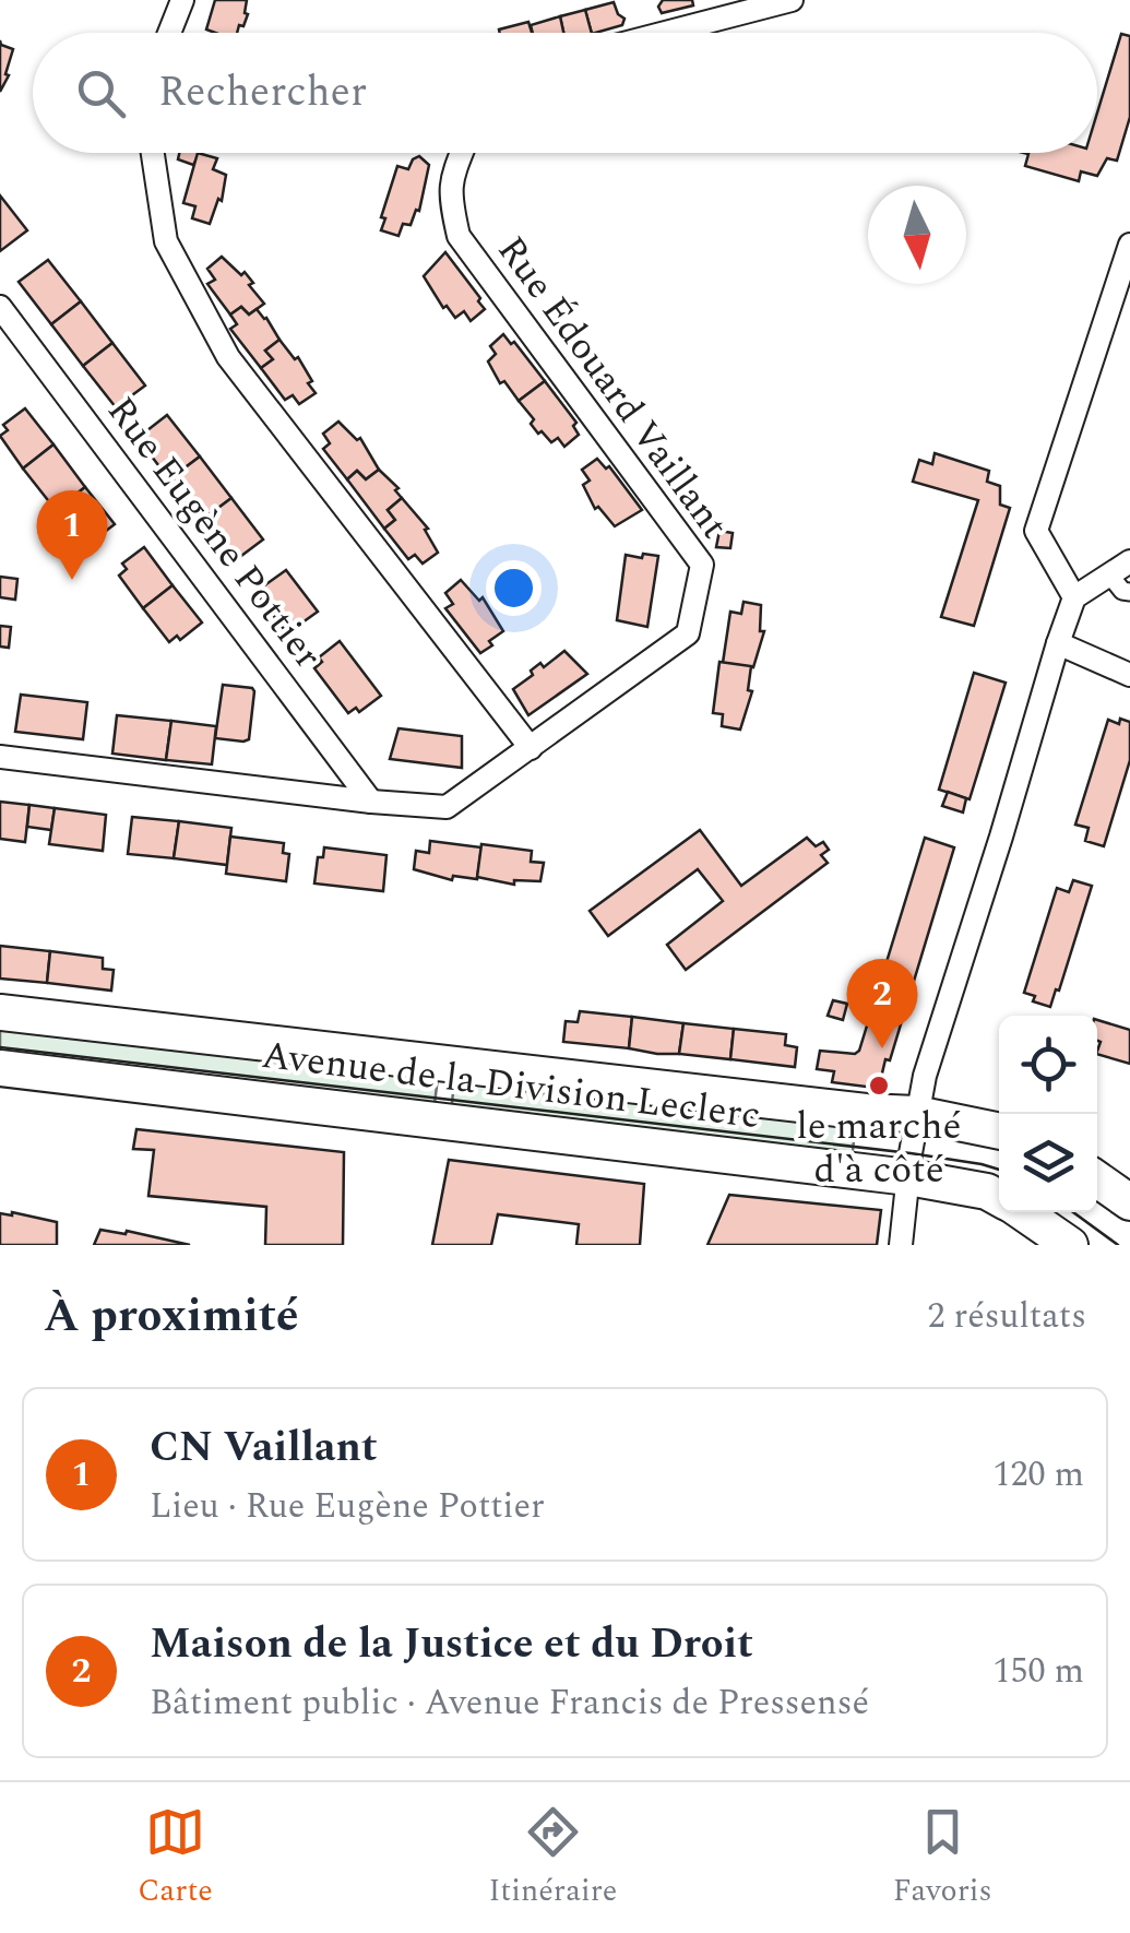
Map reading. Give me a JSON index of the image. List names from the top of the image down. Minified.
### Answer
{"streets":{"main road":["Avenue de la Division Leclerc"],"street":["Rue Édouard Vaillant","Rue Eugène Pottier"]},"crossings":[["Rue Édouard Vaillant","Rue Eugène Pottier"]],"places":["le marché d'à côté"],"north":"bottom","page":{"search":"Rechercher","pins":["1","2"],"heading":["À proximité","2 résultats"],"list":[{"mark":"1","name":"CN Vaillant","note":"Lieu · Rue Eugène Pottier","value":"120 m"},{"mark":"2","name":"Maison de la Justice et du Droit","note":"Bâtiment public · Avenue Francis de Pressensé","value":"150 m"}],"nav":["Carte","Itinéraire","Favoris"]}}
